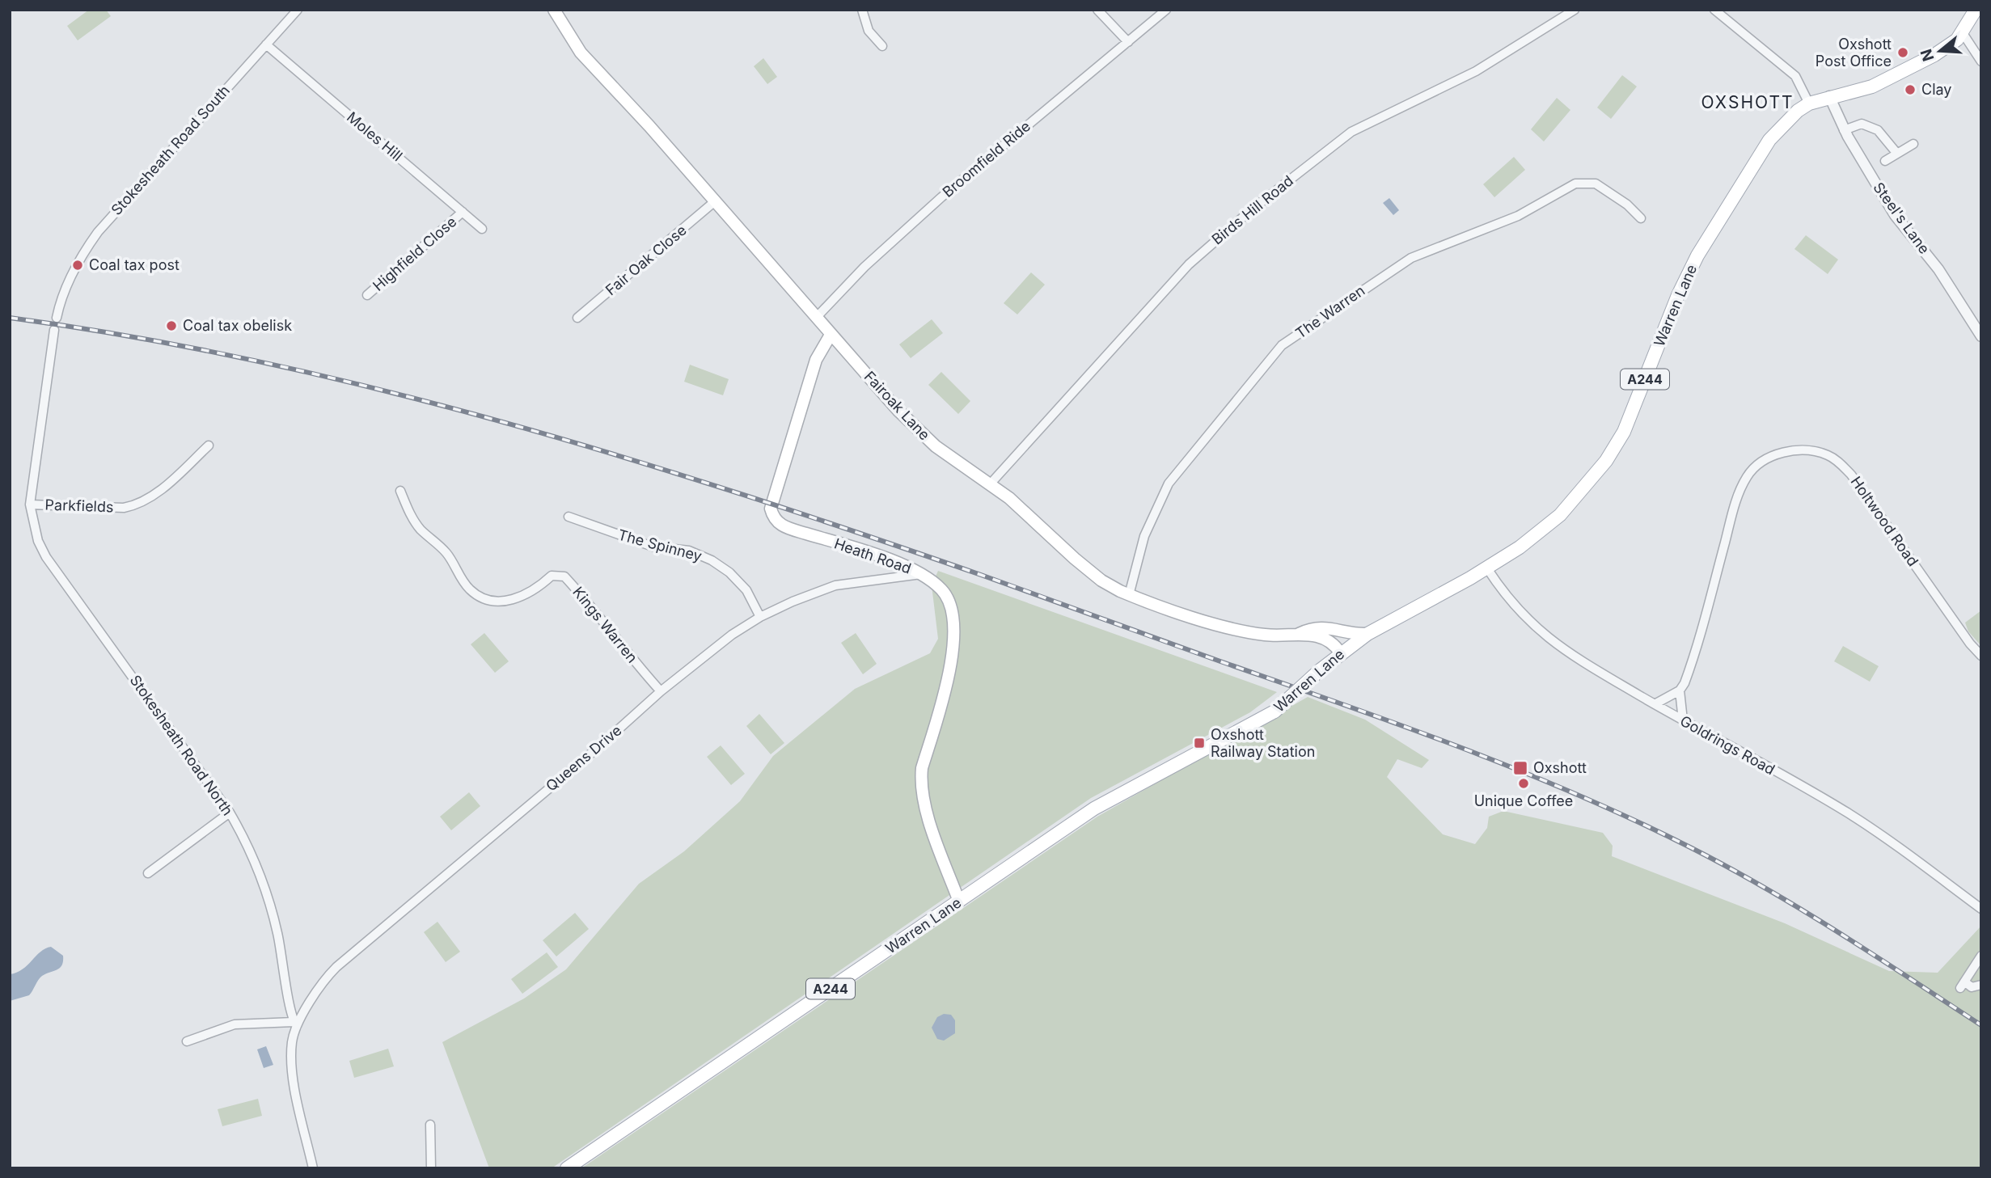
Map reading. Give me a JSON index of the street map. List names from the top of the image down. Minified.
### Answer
{"streets":{"main road":["Warren Lane","A244","Fairoak Lane","Heath Road"],"street":["Moles Hill","Stokesheath Road South","Broomfield Ride","Birds Hill Road","Steel's Lane","Highfield Close","Fair Oak Close","The Warren","Parkfields","Holtwood Road","The Spinney","Kings Warren","Stokesheath Road North","Goldrings Road","Queens Drive"]},"crossings":[["Moles Hill","Stokesheath Road South"],["Moles Hill","Highfield Close"],["Broomfield Ride","Fairoak Lane"],["Birds Hill Road","Fairoak Lane"],["Steel's Lane","A244"],["Fair Oak Close","Fairoak Lane"],["Warren Lane","A244"],["Warren Lane","Fairoak Lane"],["Warren Lane","Heath Road"],["Warren Lane","Goldrings Road"],["The Warren","Fairoak Lane"],["Fairoak Lane","Heath Road"],["Parkfields","Stokesheath Road North"],["Holtwood Road","Goldrings Road"],["The Spinney","Queens Drive"],["Heath Road","Queens Drive"],["Kings Warren","Queens Drive"],["Stokesheath Road North","Queens Drive"]],"districts":["OXSHOTT"],"places":{"other":["Oxshott Post Office","Clay","Coal tax post","Coal tax obelisk","Unique Coffee"],"transit":["Oxshott Railway Station","Oxshott"]},"north":"left"}
